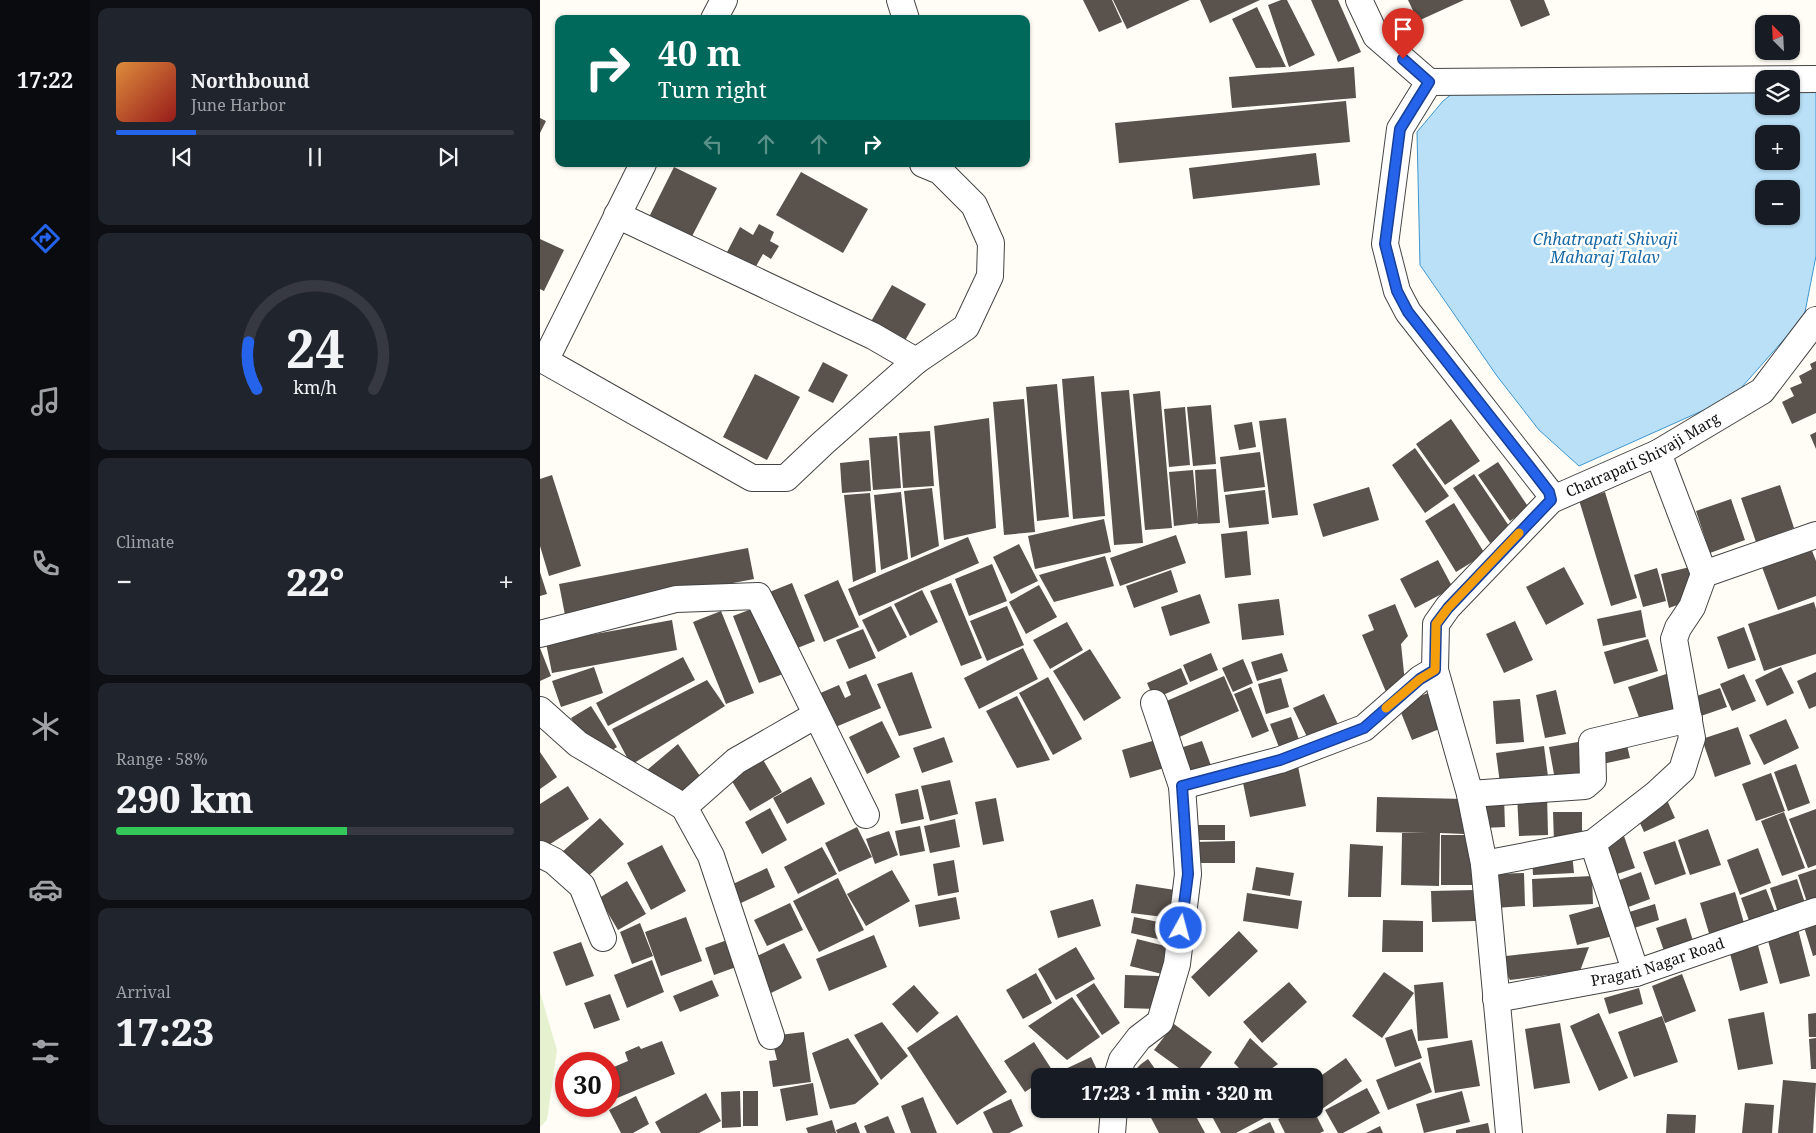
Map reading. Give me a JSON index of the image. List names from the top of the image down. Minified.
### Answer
{"streets":{"street":["Chatrapati Shivaji Marg","Pragati Nagar Road"]},"crossings":[["Chatrapati Shivaji Marg","Pragati Nagar Road"]],"water":["Chhatrapati Shivaji Maharaj Talav"],"north":"top left","page":{"tabs":"17:22","map_buttons":["+","−"],"turn":["40 m","Turn right"],"song":["Northbound","June Harbor"],"tile":["Climate",["Range · 58%","290 km"],["Arrival","17:23"]],"heat":["−","22°","+"],"limit":"30","trip":"17:23 · 1 min · 320 m","gauge":["24","km/h"]}}
